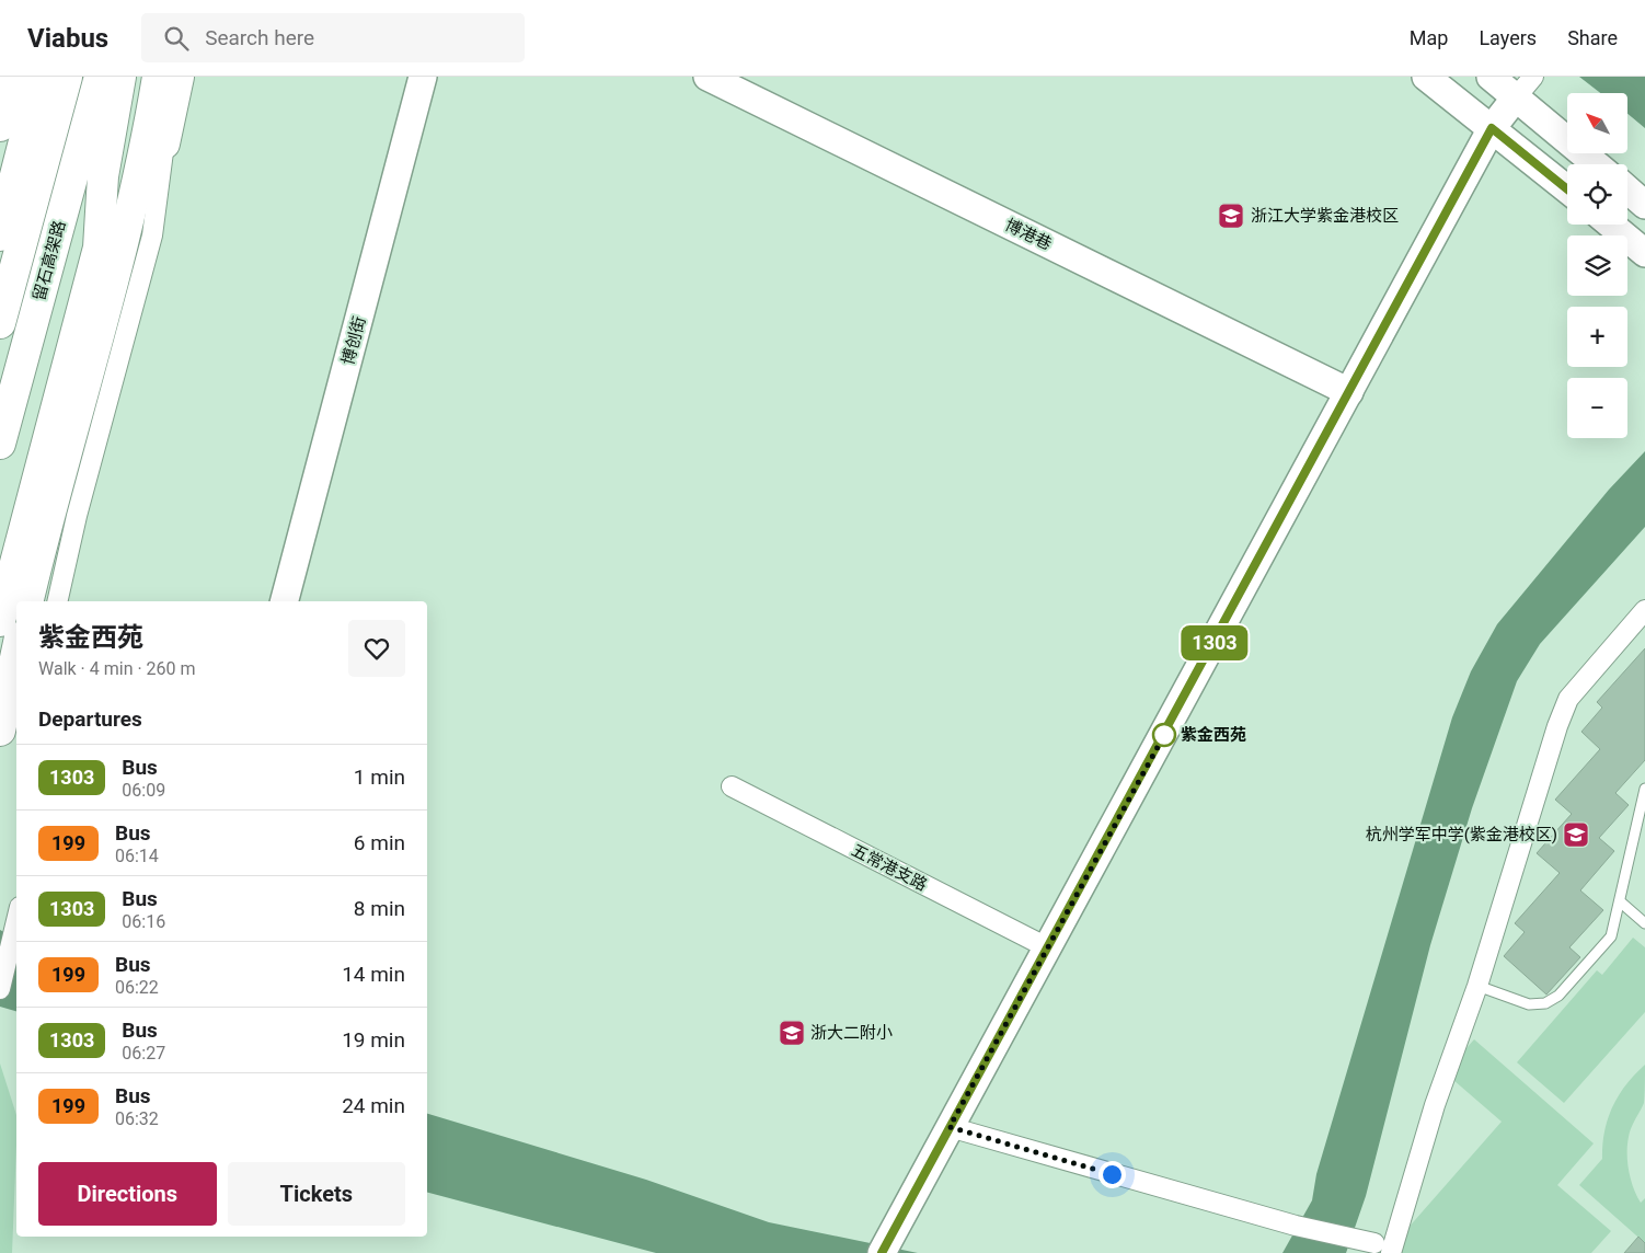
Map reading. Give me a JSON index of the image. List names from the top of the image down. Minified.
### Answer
{"streets":{"main road":["留石高架路"],"street":["博港巷","博创街","五常港支路"]},"places":{"school or university":["浙江大学紫金港校区","杭州学军中学(紫金港校区)","浙大二附小"],"other":["紫金西苑"]},"lines":["bus line 1303"],"north":"top left","page":{"header":"Viabus","search":"Search here","nav":["Map","Layers","Share"],"on_map":"1303","map_buttons":["+","−"],"heading":[["紫金西苑","Walk · 4 min · 260 m"],"Departures"],"list":[{"mark":"1303","name":"Bus","note":"06:09","value":"1 min"},{"mark":"199","name":"Bus","note":"06:14","value":"6 min"},{"mark":"1303","name":"Bus","note":"06:16","value":"8 min"},{"mark":"199","name":"Bus","note":"06:22","value":"14 min"},{"mark":"1303","name":"Bus","note":"06:27","value":"19 min"},{"mark":"199","name":"Bus","note":"06:32","value":"24 min"}],"buttons":["Directions","Tickets"]}}
